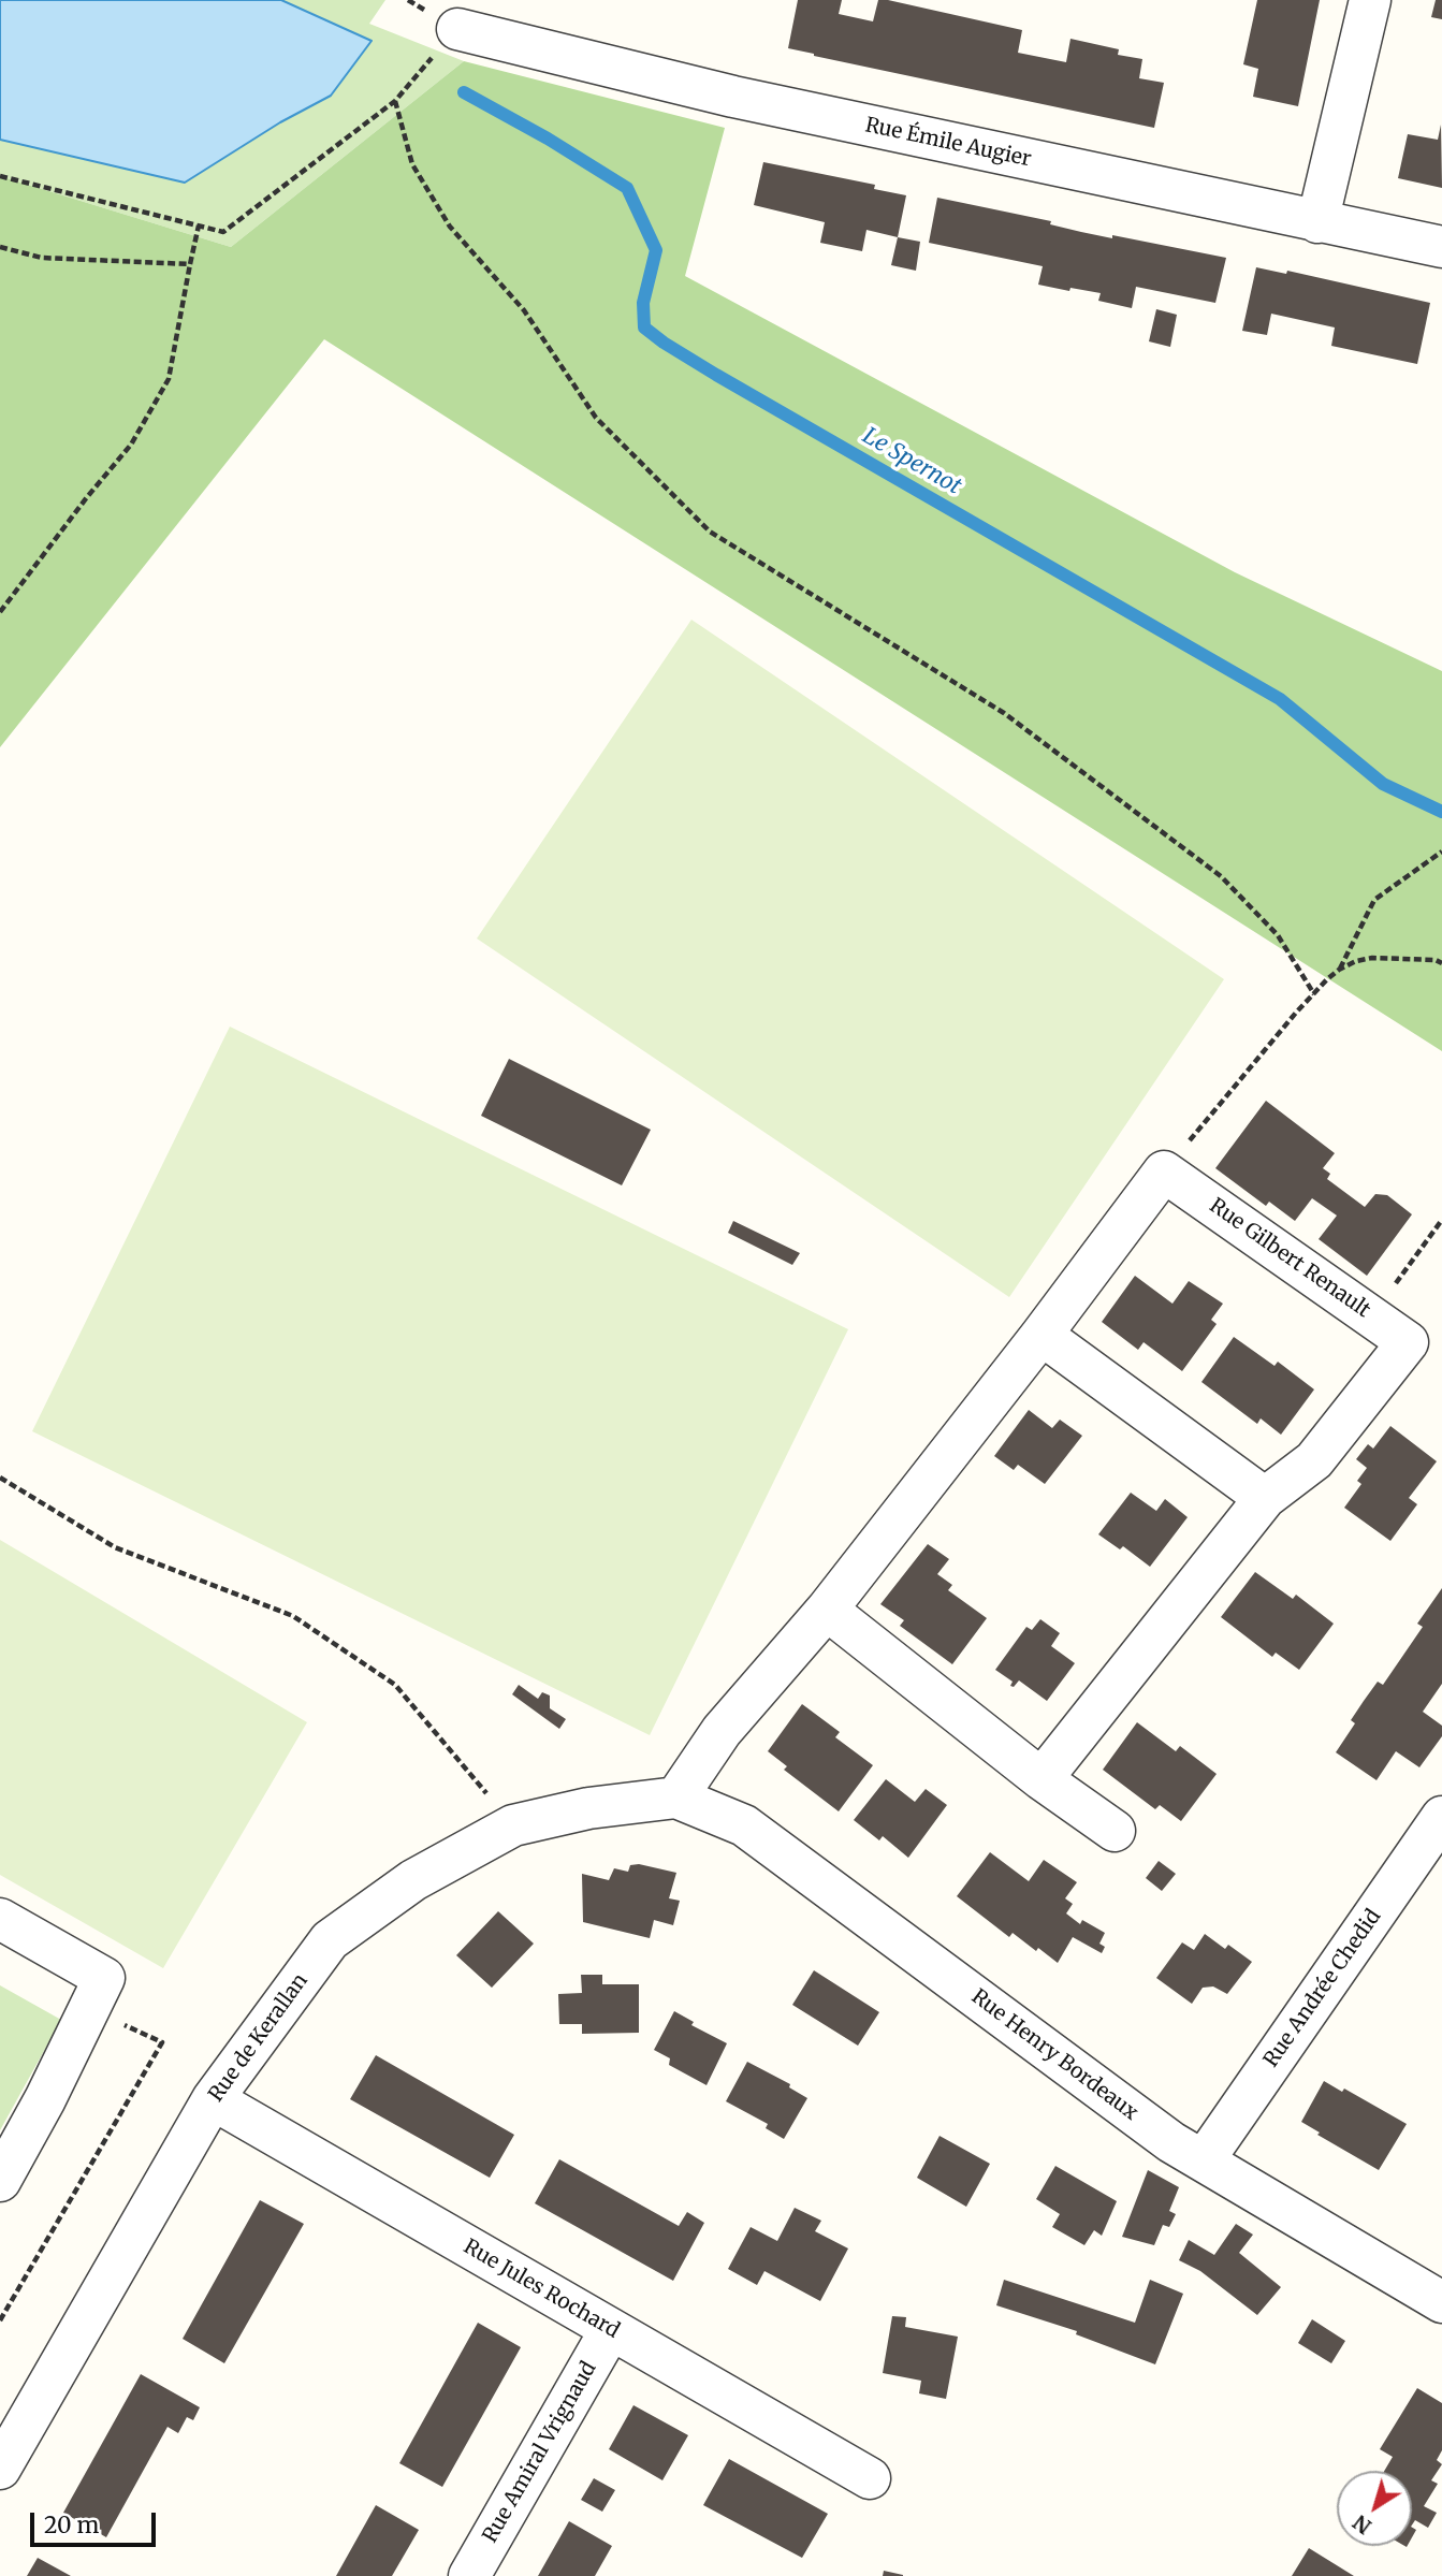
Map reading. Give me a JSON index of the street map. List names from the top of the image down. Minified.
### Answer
{"streets":{"street":["Rue Émile Augier","Rue Gilbert Renault","Rue Andrée Chedid","Rue de Kerallan","Rue Henry Bordeaux","Rue Jules Rochard","Rue Amiral Vrignaud"]},"crossings":[["Rue Andrée Chedid","Rue Henry Bordeaux"],["Rue de Kerallan","Rue Henry Bordeaux"],["Rue de Kerallan","Rue Jules Rochard"],["Rue Jules Rochard","Rue Amiral Vrignaud"]],"water":["Le Spernot"],"scale_bar":"20 m","north":"bottom left"}
